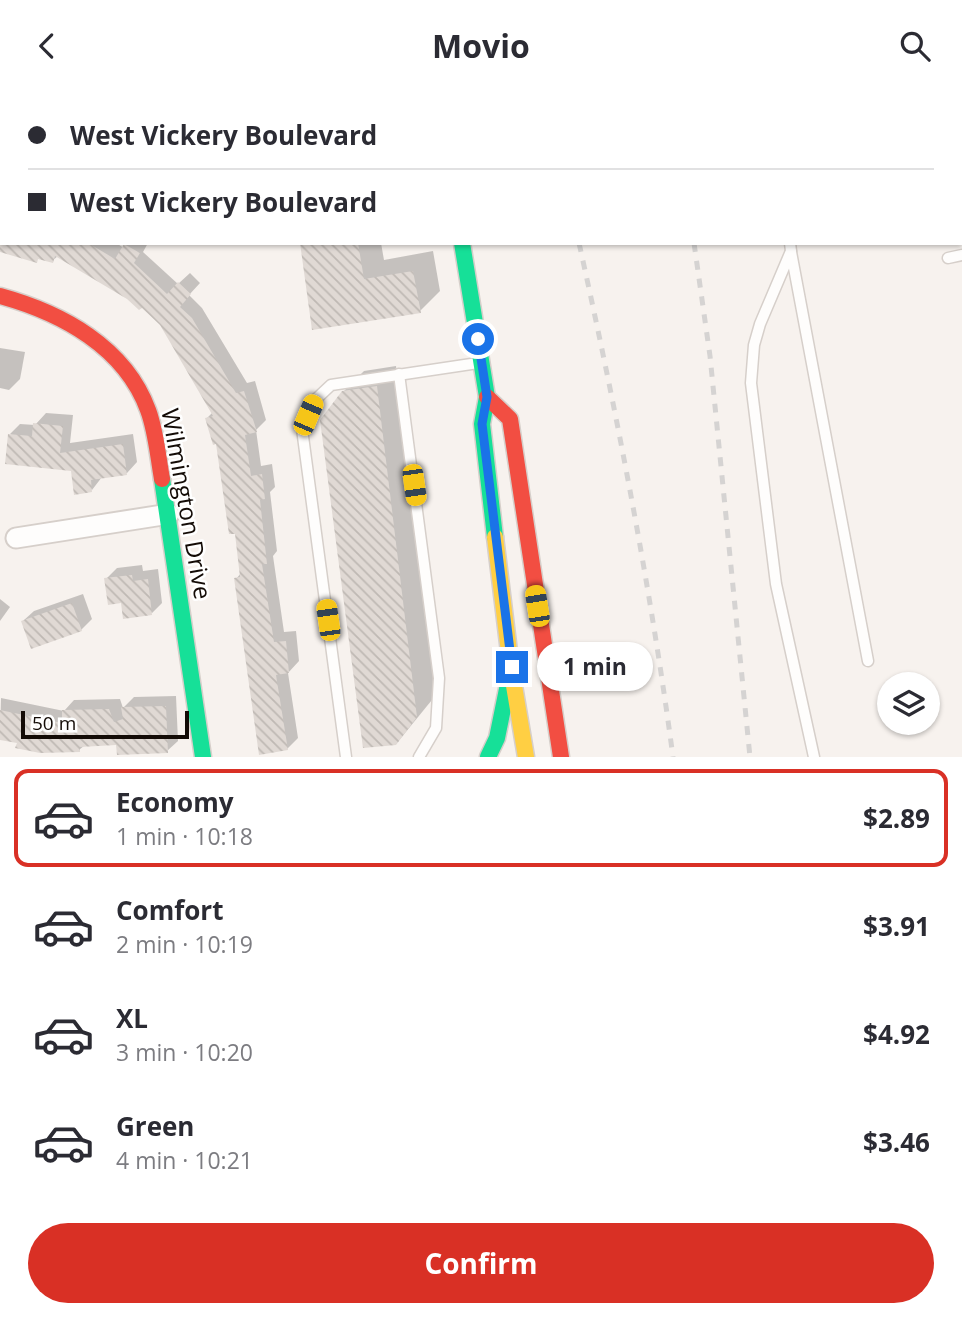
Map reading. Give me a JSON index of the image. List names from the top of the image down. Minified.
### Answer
{"streets":{"main road":["Wilmington Drive"]},"scale_bar":"50 m","page":{"header":"Movio","banner":["West Vickery Boulevard","West Vickery Boulevard"],"bubble":"1 min","scale":"50 m","list":[{"name":"Economy","note":"1 min · 10:18","value":"$2.89"},{"name":"Comfort","note":"2 min · 10:19","value":"$3.91"},{"name":"XL","note":"3 min · 10:20","value":"$4.92"},{"name":"Green","note":"4 min · 10:21","value":"$3.46"}],"buttons":"Confirm"}}
